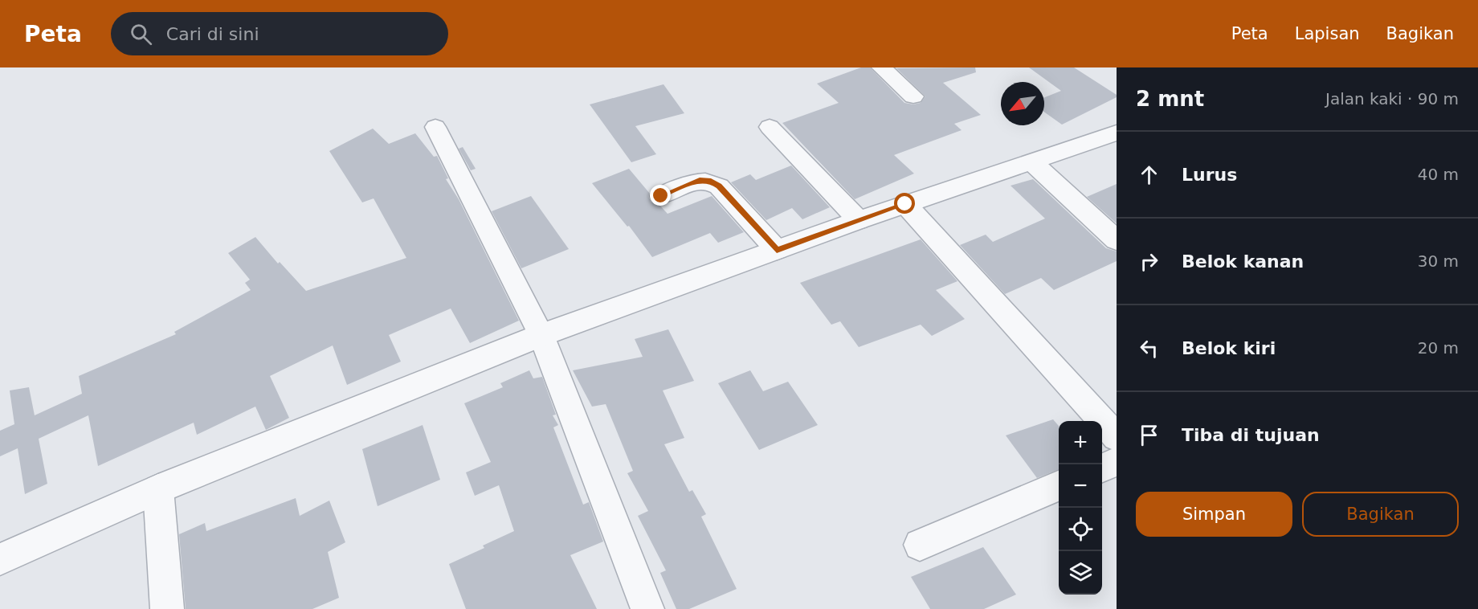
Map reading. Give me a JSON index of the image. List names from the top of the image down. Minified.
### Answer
{"north":"bottom left","page":{"header":"Peta","search":"Cari di sini","nav":["Peta","Lapisan","Bagikan"],"heading":["2 mnt","Jalan kaki · 90 m"],"list":[["Lurus","40 m"],["Belok kanan","30 m"],["Belok kiri","20 m"],"Tiba di tujuan"],"map_buttons":["+","−"],"buttons":["Simpan","Bagikan"]}}
